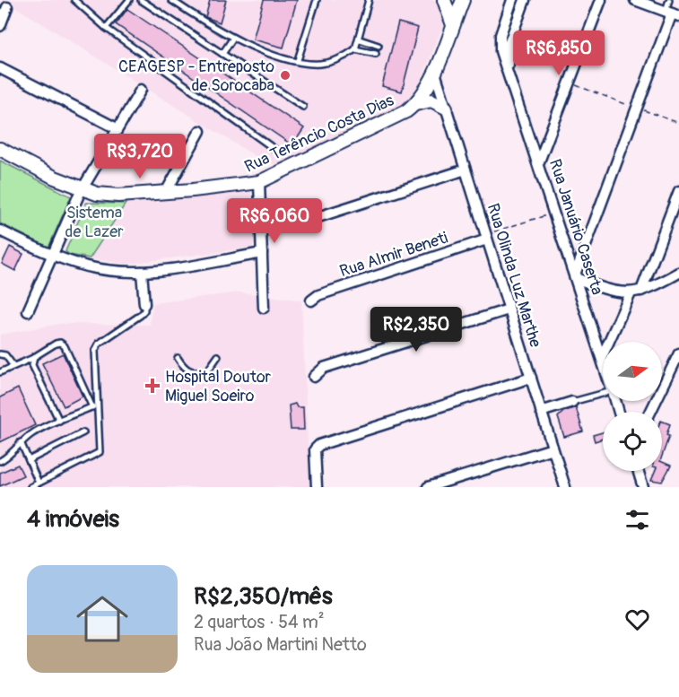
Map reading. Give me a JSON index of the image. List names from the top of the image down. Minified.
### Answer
{"streets":{"street":["Rua Terêncio Costa Dias","Rua Januário Caserta","Rua Almir Beneti","Rua Olinda Luz Marthe"]},"crossings":[["Rua Terêncio Costa Dias","Rua Olinda Luz Marthe"],["Rua Almir Beneti","Rua Olinda Luz Marthe"]],"parks":["Sistema de Lazer"],"places":{"other":["CEAGESP - Entreposto de Sorocaba"],"health":["Hospital Doutor Miguel Soeiro"]},"north":"right","page":{"price":["R$6,850","R$3,720","R$6,060","R$2,350"],"heading":"4 imóveis","list":[{"name":"R$2,350/mês","note":"2 quartos · 54 m² · Rua João Martini Netto"}]}}
